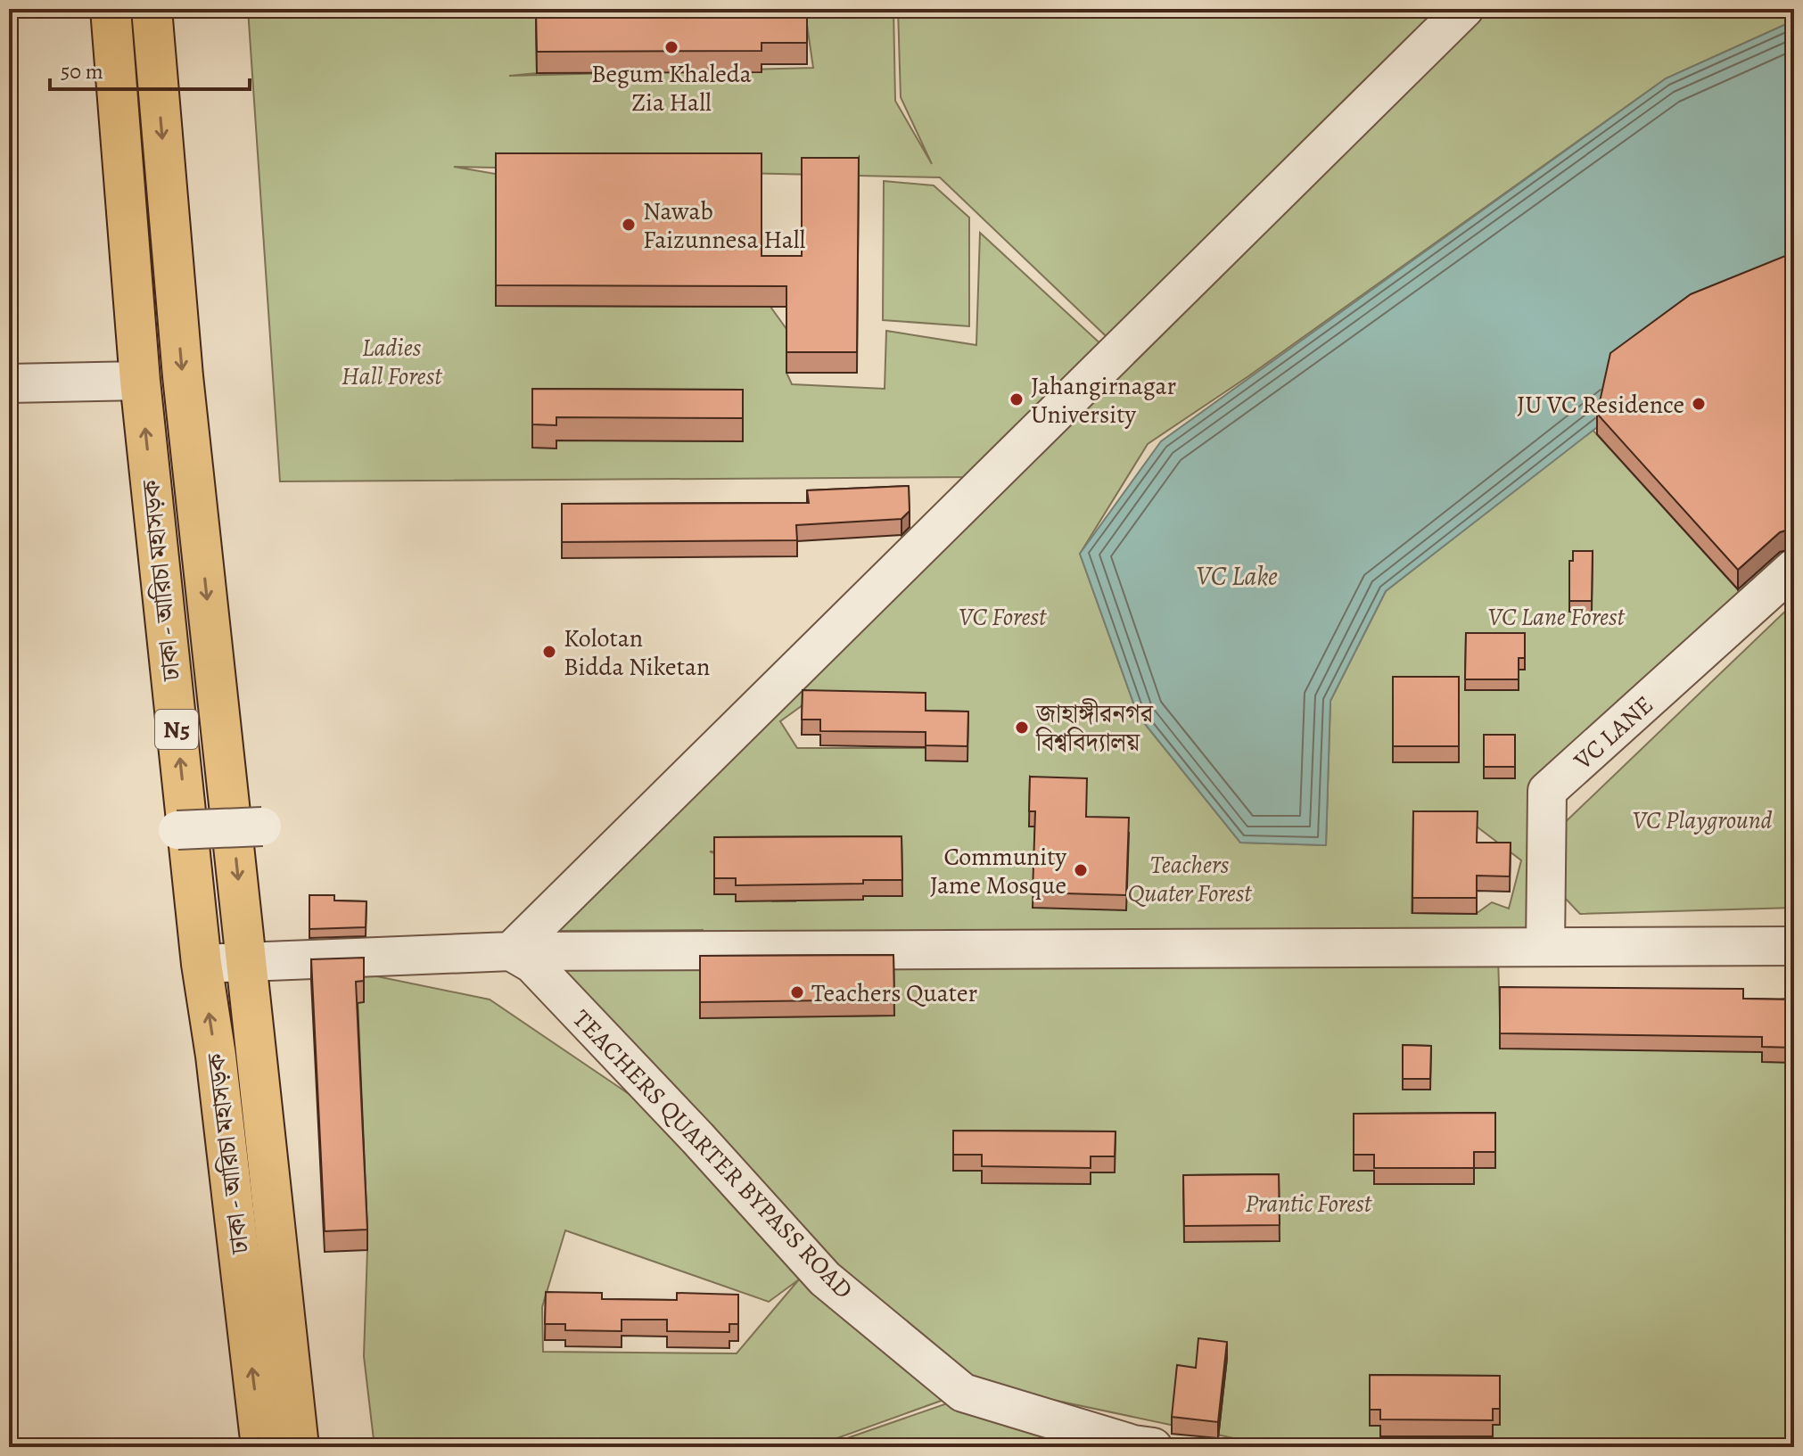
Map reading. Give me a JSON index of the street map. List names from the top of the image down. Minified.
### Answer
{"streets":{"highway":["ঢাকা - আরিচা মহাসড়ক","N5"],"street":["VC LANE","TEACHERS QUARTER BYPASS ROAD"]},"water":["VC Lake"],"parks":["Ladies Hall Forest","VC Forest","VC Lane Forest","VC Playground","Teachers Quater Forest","Prantic Forest"],"places":["Begum Khaleda Zia Hall","Nawab Faizunnesa Hall","Jahangirnagar University","JU VC Residence","Kolotan Bidda Niketan","জাহাঙ্গীরনগর বিশ্ববিদ্যালয়","Community Jame Mosque","Teachers Quater"],"scale_bar":"50 m"}
